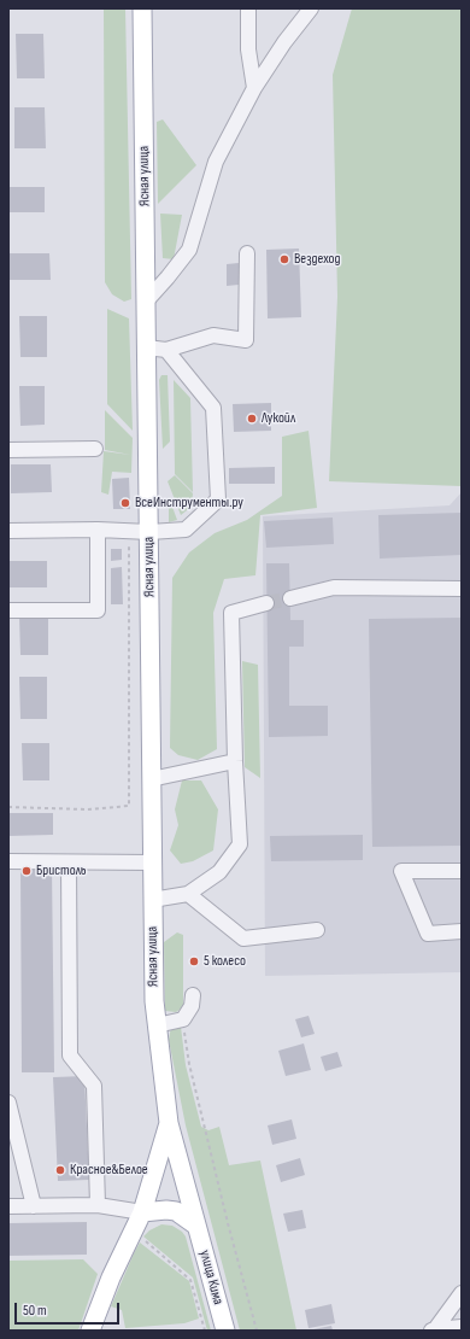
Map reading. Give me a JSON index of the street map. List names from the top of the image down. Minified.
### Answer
{"streets":{"main road":["Ясная улица","улица Кима"]},"crossings":[["Ясная улица","улица Кима"]],"places":["Вездеход","Лукойл","ВсеИнструменты.ру","Бристоль","5 колесо","Красное&Белое"],"scale_bar":"50 m"}
